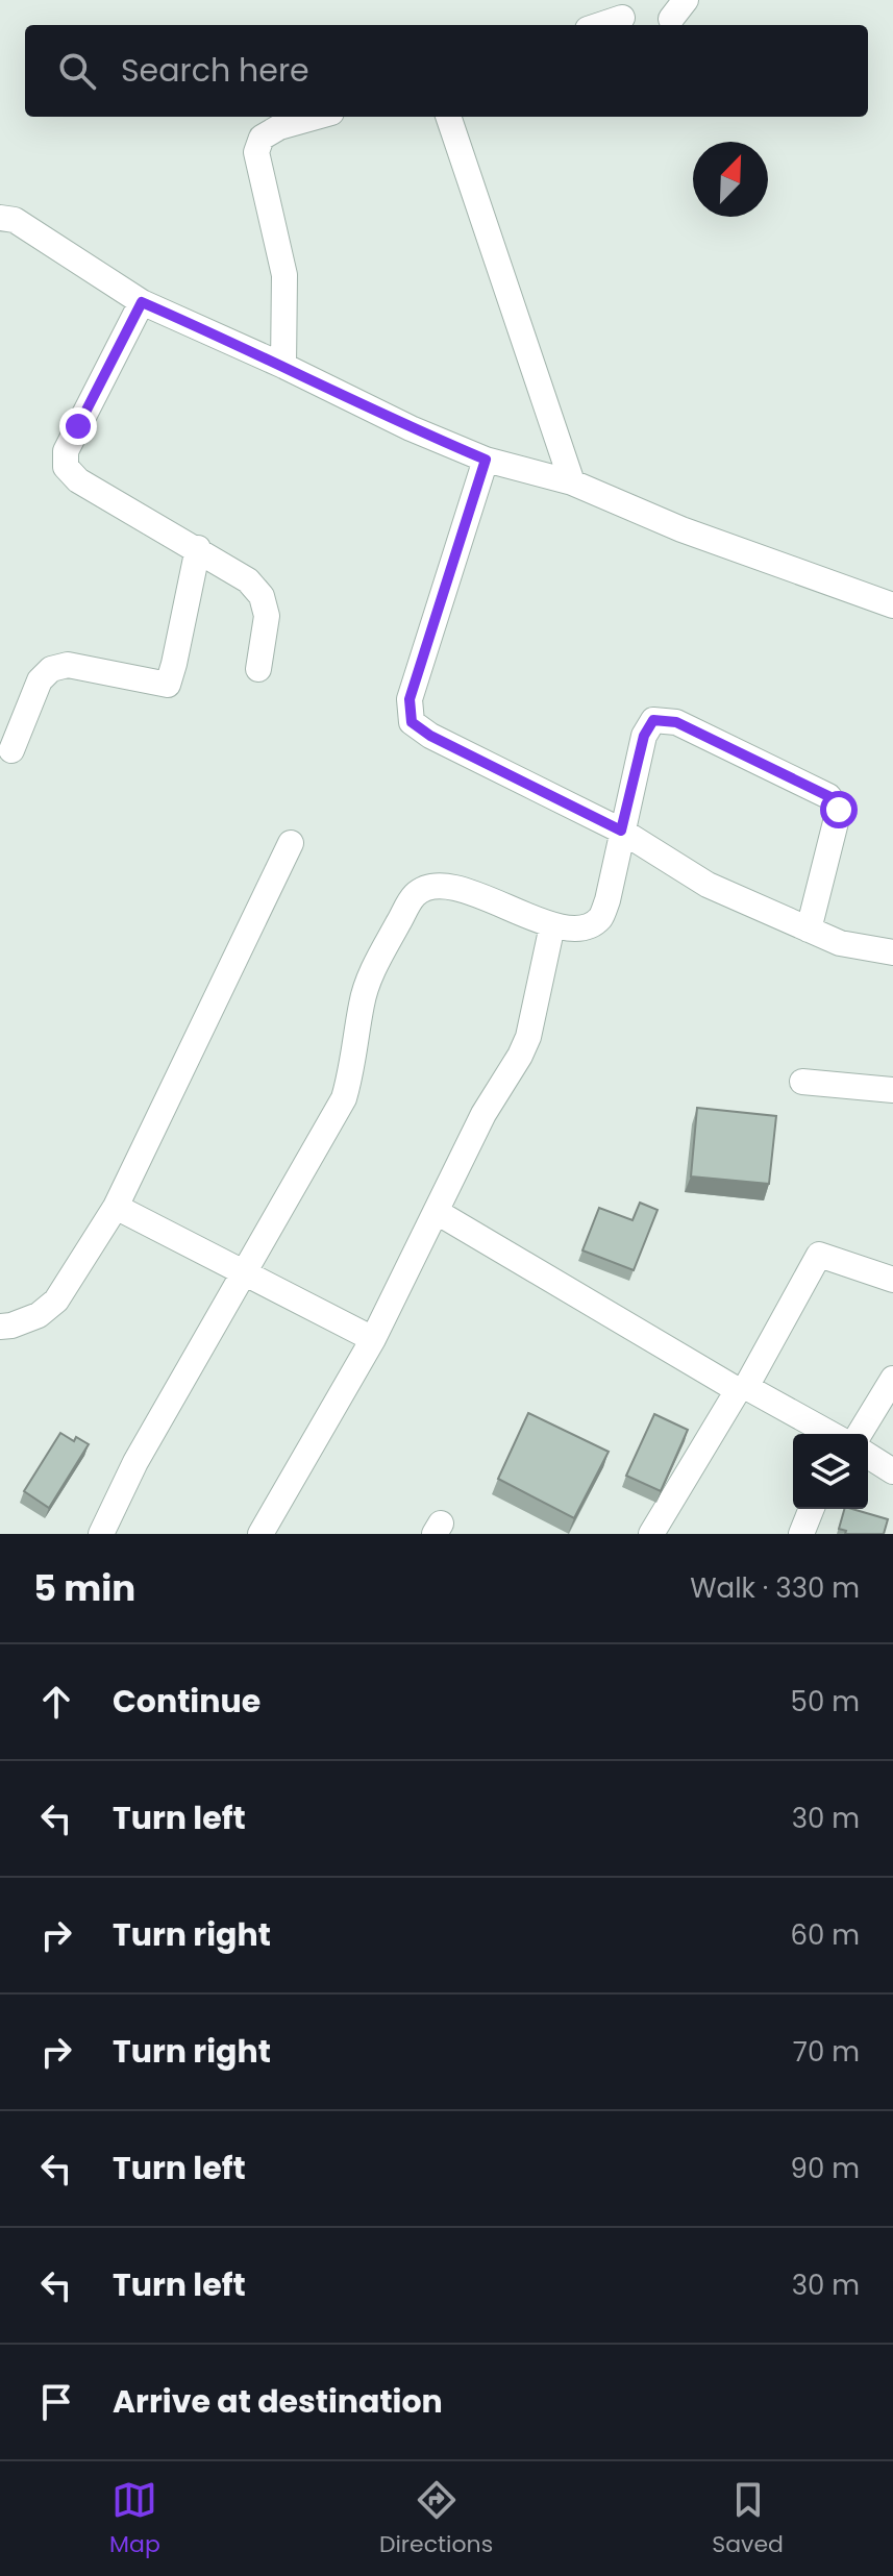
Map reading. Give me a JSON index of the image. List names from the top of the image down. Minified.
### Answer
{"north":"top right","page":{"search":"Search here","heading":["5 min","Walk · 330 m"],"list":[["Continue","50 m"],["Turn left","30 m"],["Turn right","60 m"],["Turn right","70 m"],["Turn left","90 m"],["Turn left","30 m"],"Arrive at destination"],"nav":["Map","Directions","Saved"]}}
